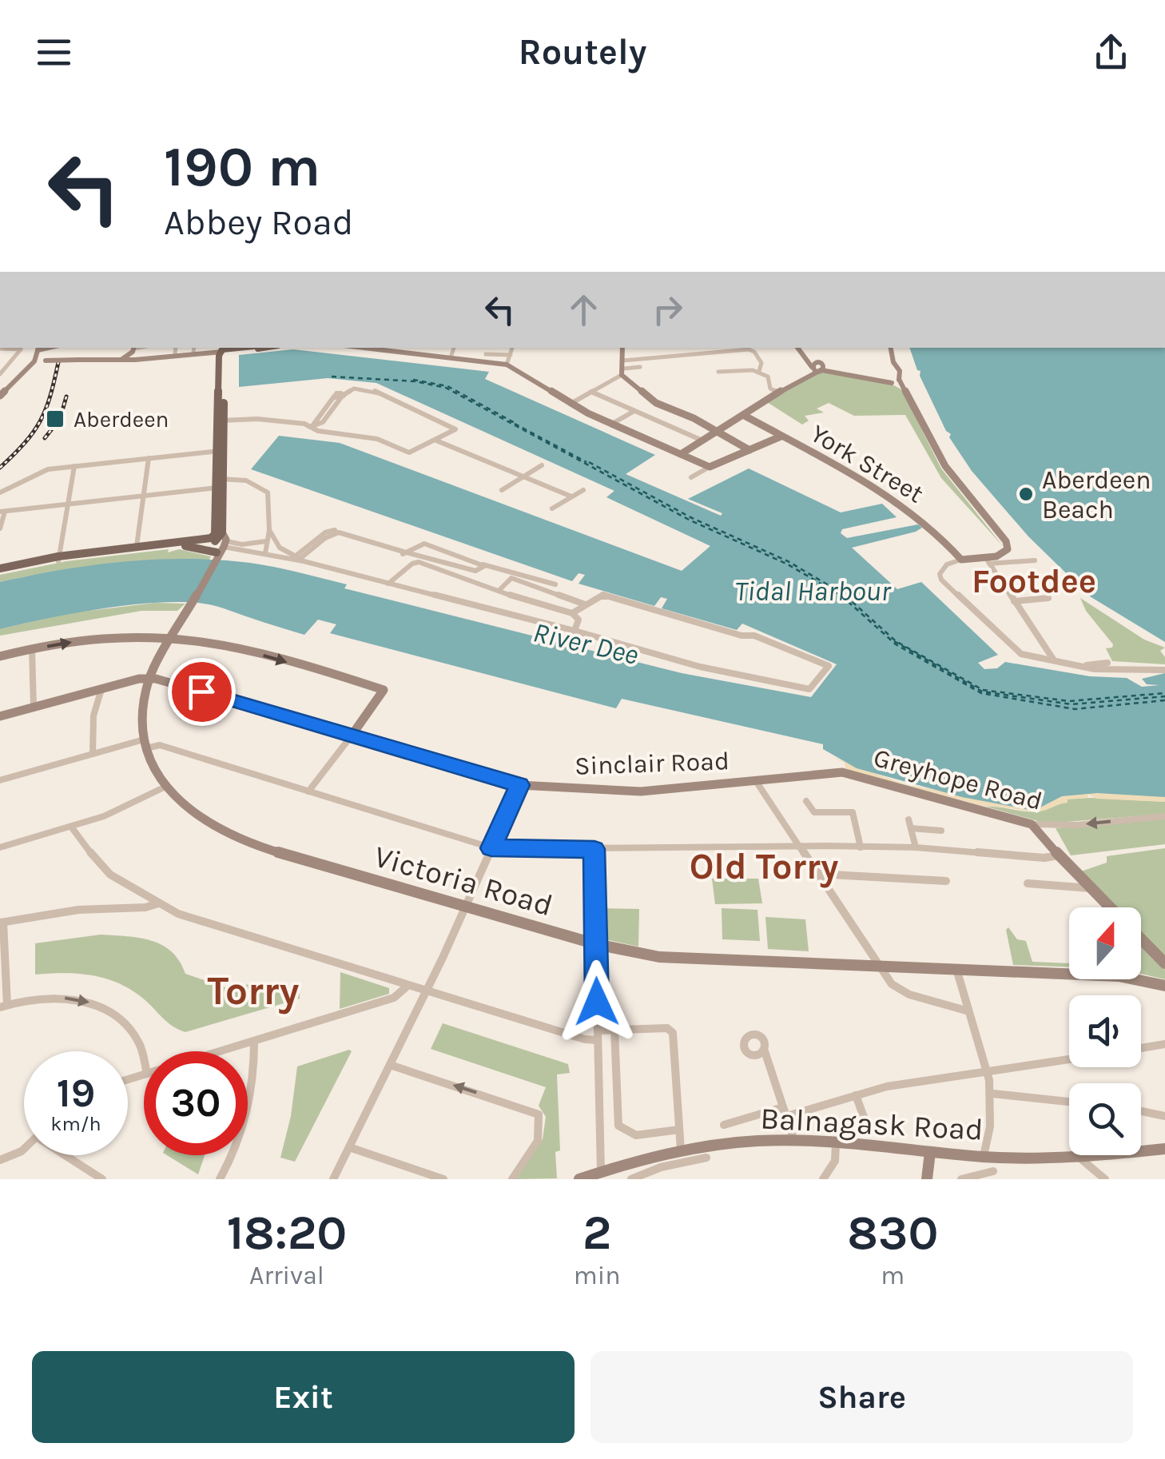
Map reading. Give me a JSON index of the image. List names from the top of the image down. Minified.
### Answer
{"streets":{"street":["York Street","Sinclair Road","Greyhope Road","Victoria Road","Balnagask Road"]},"crossings":[["Sinclair Road","Greyhope Road"],["Sinclair Road","Victoria Road"]],"one_way":["Greyhope Road"],"districts":["Footdee","Old Torry","Torry"],"water":["Tidal Harbour","River Dee"],"places":{"transit":["Aberdeen"],"other":["Aberdeen Beach"]},"north":"top","page":{"header":"Routely","turn":["190 m","Abbey Road"],"speed":"19 km/h","limit":"30","eta":["18:20","Arrival","2","min","830","m"],"buttons":["Exit","Share"]}}
